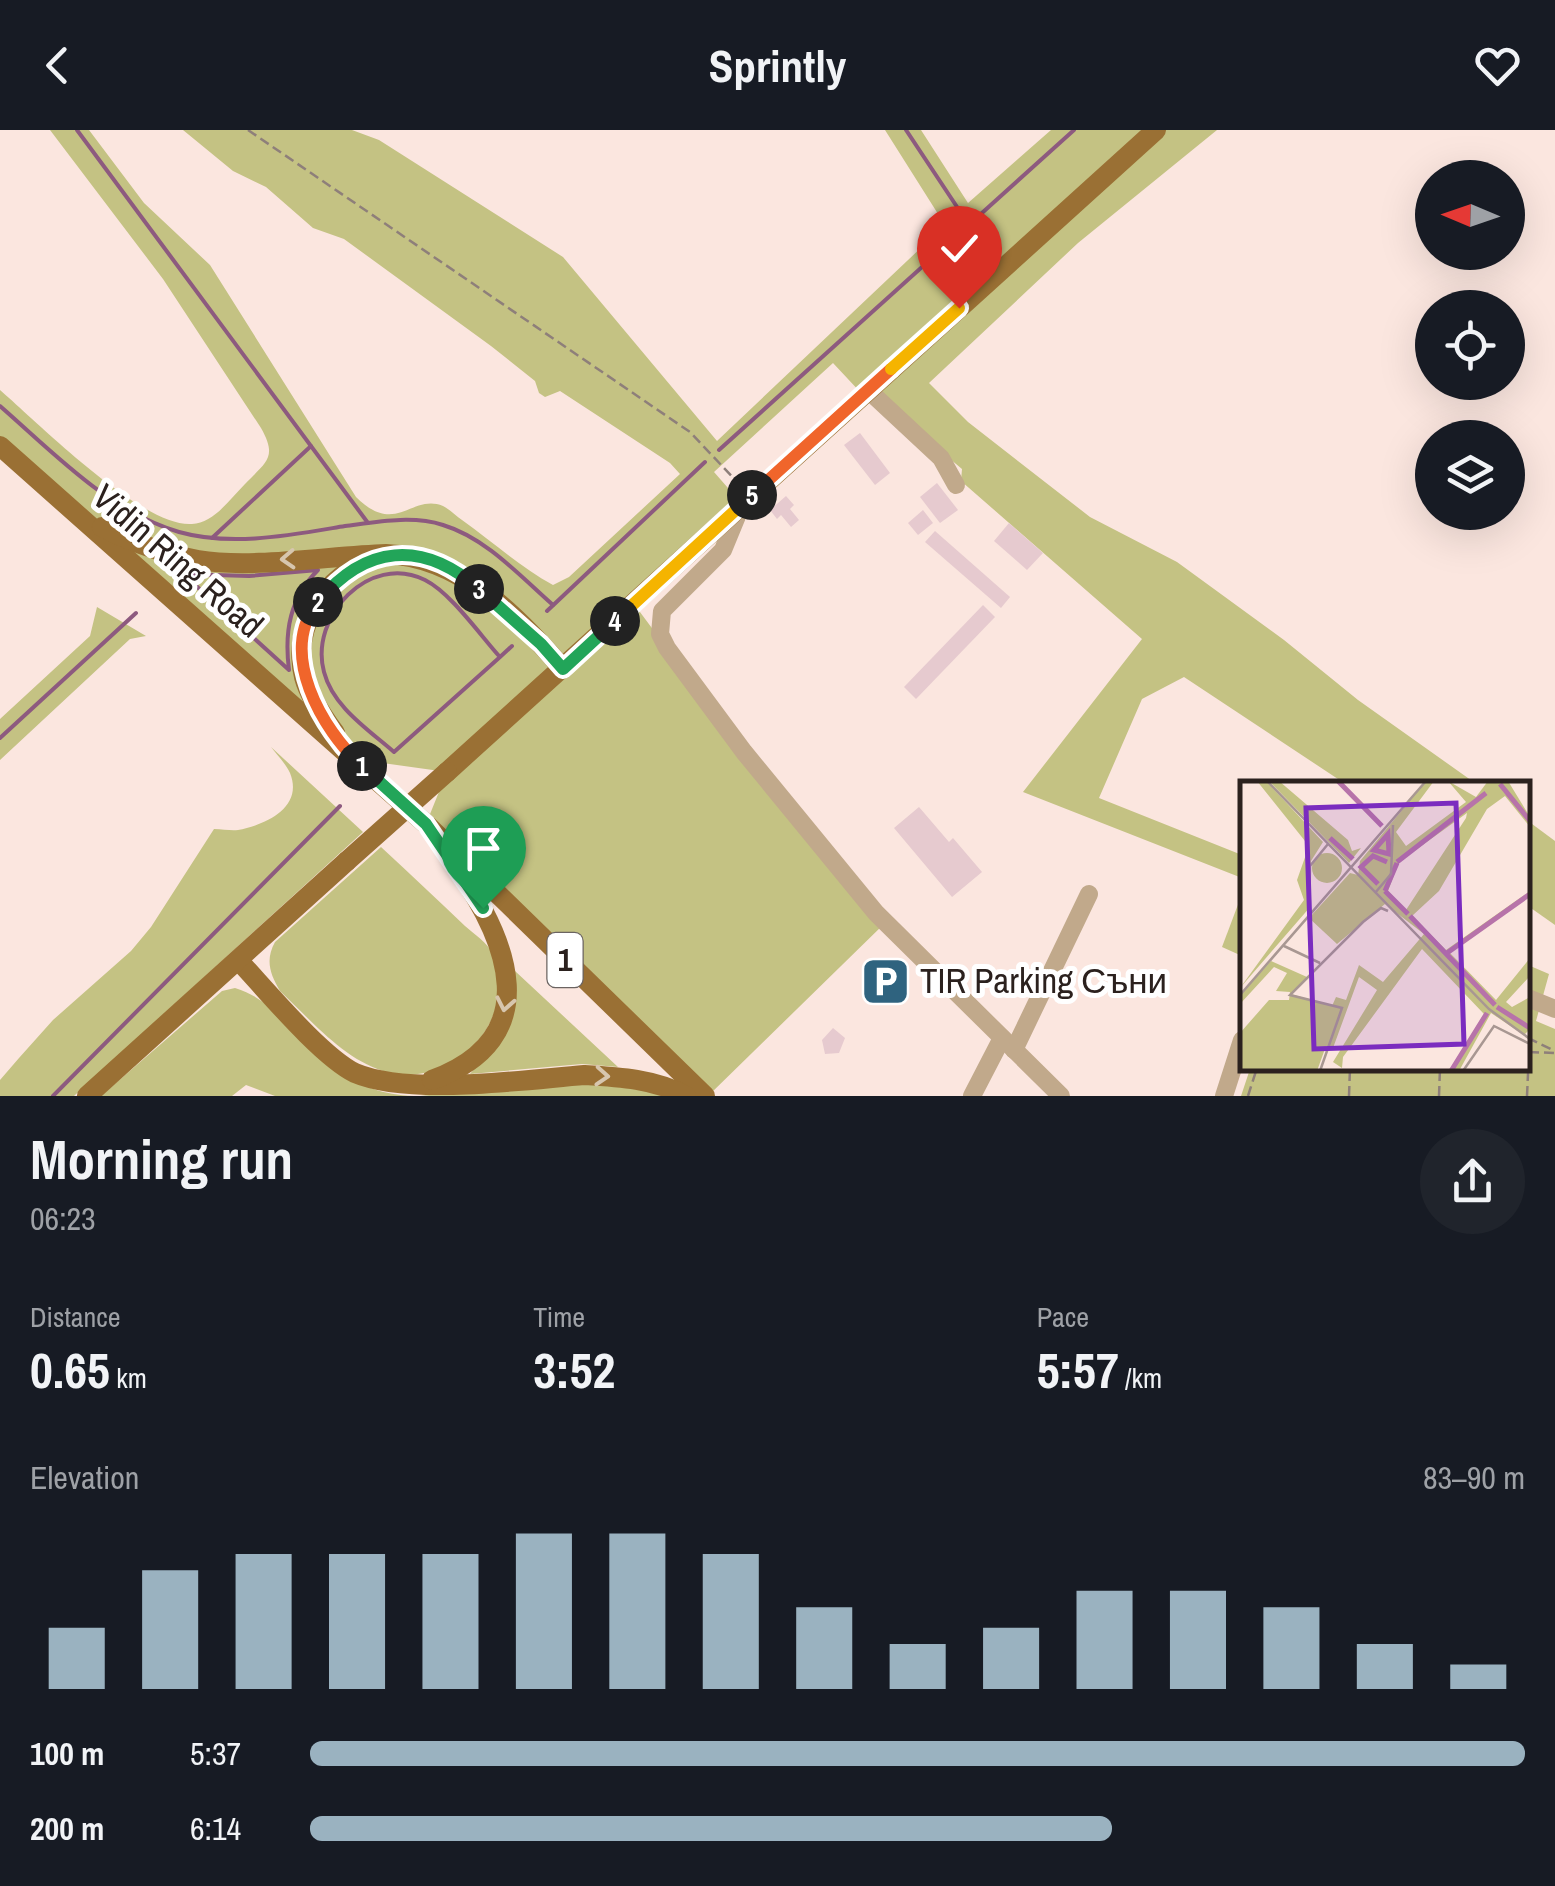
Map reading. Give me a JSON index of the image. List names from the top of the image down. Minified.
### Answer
{"streets":{"main road":["Vidin Ring Road","1"]},"places":{"parking":["TIR Parking Съни"]},"north":"left","page":{"header":"Sprintly","pins":["5","3","2","4","1"],"heading":["Morning run","06:23"],"stats":[["Distance","0.65 km"],["Time","3:52"],["Pace","5:57 /km"]],"chart":["Elevation","83–90 m"],"list":[{"name":"100 m","note":"5:37"},{"name":"200 m","note":"6:14"}]}}
